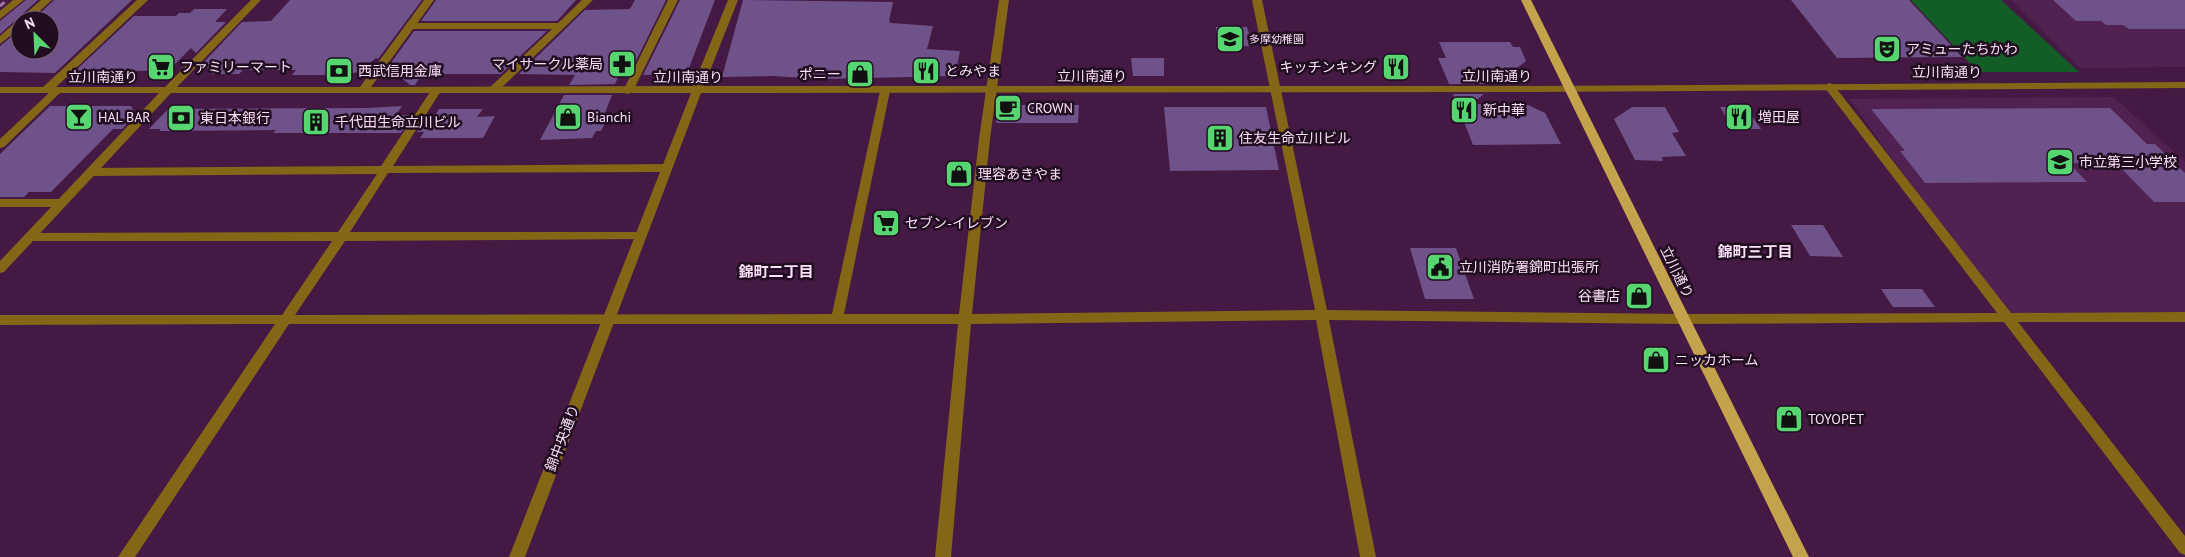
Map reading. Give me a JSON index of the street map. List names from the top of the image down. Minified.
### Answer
{"streets":{"main road":["立川通り"],"street":["立川南通り","錦中央通り"]},"crossings":[["立川南通り","立川通り"],["立川南通り","錦中央通り"]],"districts":["錦町三丁目","錦町二丁目"],"places":{"school or university":["多摩幼稚園","市立第三小学校"],"theatre":["アミューたちかわ"],"pharmacy":["マイサークル薬局"],"supermarket":["ファミリーマート","セブン-イレブン"],"restaurant":["キッチンキング","とみやま","新中華","増田屋"],"bank":["西武信用金庫","東日本銀行"],"shop":["ポニー","Bianchi","理容あきやま","谷書店","ニッカホーム","TOYOPET"],"cafe":["CROWN"],"bar":["HAL BAR"],"building":["千代田生命立川ビル","住友生命立川ビル"],"public building":["立川消防署錦町出張所"]},"north":"top left"}
